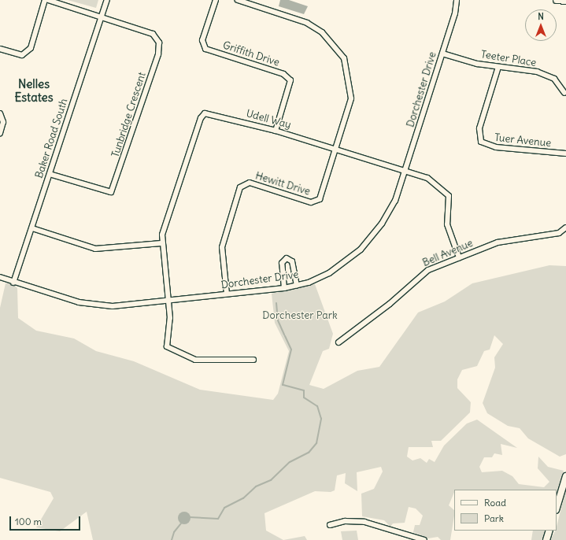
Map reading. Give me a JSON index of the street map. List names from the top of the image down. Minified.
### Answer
{"streets":{"street":["Griffith Drive","Teeter Place","Dorchester Drive","Tunbridge Crescent","Udell Way","Baker Road South","Tuer Avenue","Hewitt Drive","Bell Avenue"]},"crossings":[["Griffith Drive","Udell Way"],["Teeter Place","Dorchester Drive"],["Teeter Place","Tuer Avenue"],["Dorchester Drive","Udell Way"],["Dorchester Drive","Baker Road South"],["Dorchester Drive","Hewitt Drive"],["Tunbridge Crescent","Baker Road South"],["Udell Way","Hewitt Drive"],["Udell Way","Bell Avenue"]],"districts":["Nelles Estates"],"parks":["Dorchester Park"],"legend":["Road","Park"],"scale_bar":"100 m","north":"top"}
